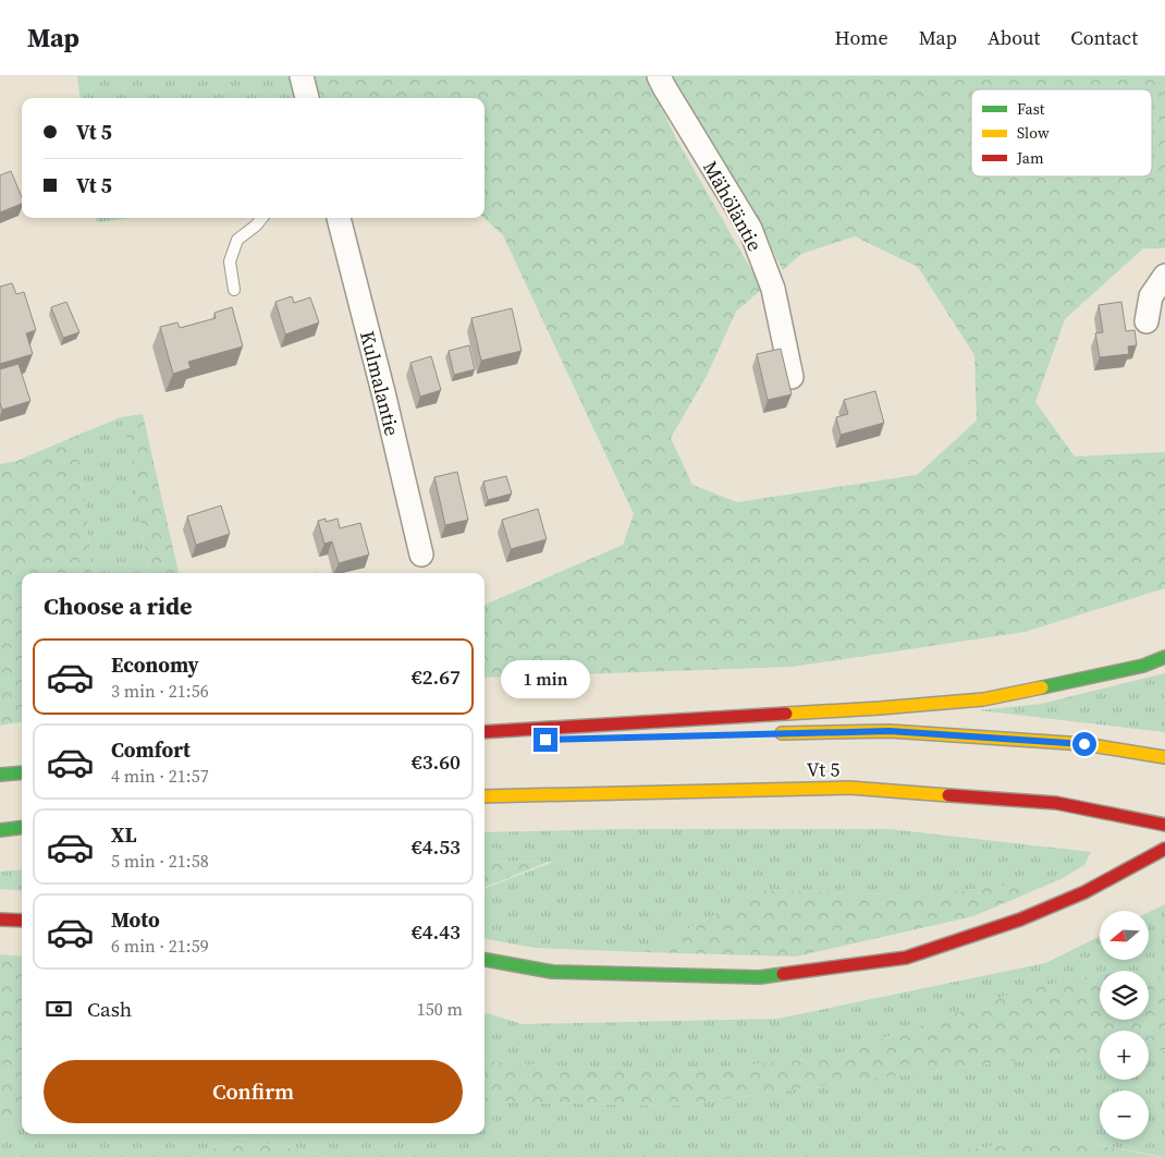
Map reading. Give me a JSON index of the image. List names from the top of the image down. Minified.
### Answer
{"streets":{"highway":["Vt 5"],"street":["Mähöläntie","Kulmalantie"]},"legend":["Fast","Slow","Jam"],"north":"left","page":{"header":"Map","nav":["Home","Map","About","Contact"],"banner":["Vt 5","Vt 5"],"heading":"Choose a ride","list":[{"name":"Economy","note":"3 min · 21:56","value":"€2.67"},{"name":"Comfort","note":"4 min · 21:57","value":"€3.60"},{"name":"XL","note":"5 min · 21:58","value":"€4.53"},{"name":"Moto","note":"6 min · 21:59","value":"€4.43"}],"bubble":"1 min","map_buttons":["+","−"],"pay":["Cash","150 m"],"buttons":"Confirm"}}
